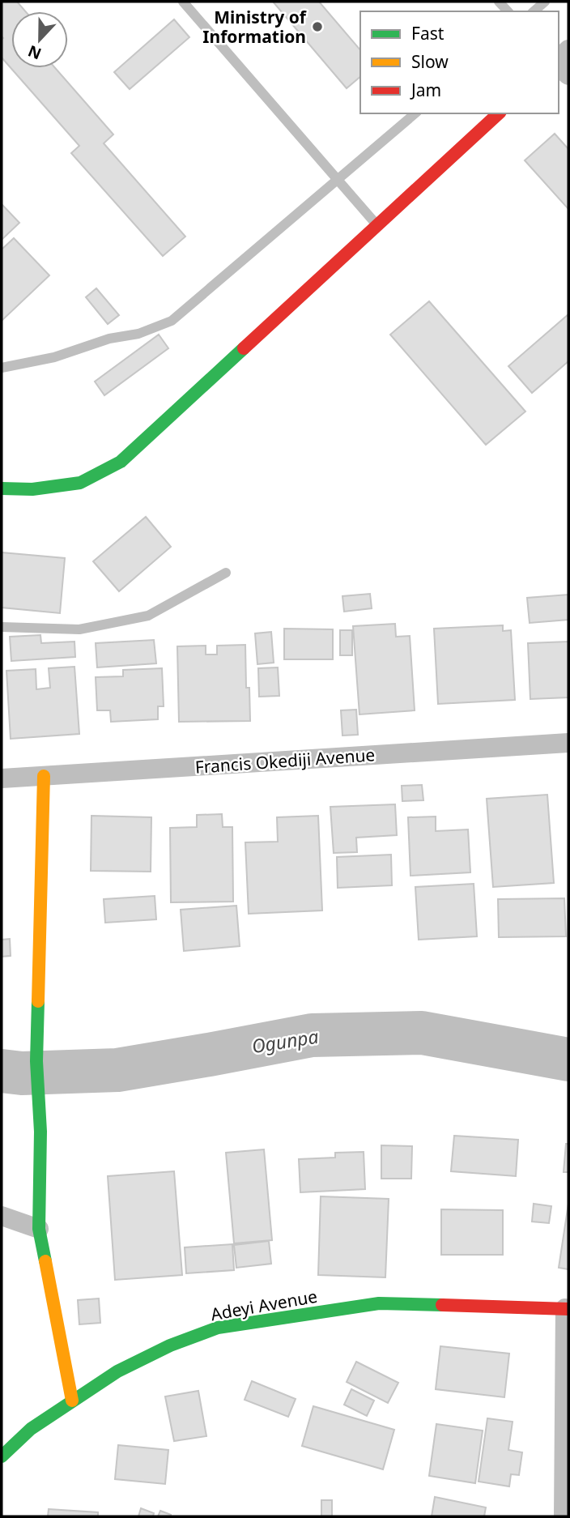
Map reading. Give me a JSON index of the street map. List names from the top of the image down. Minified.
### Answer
{"streets":{"street":["Francis Okediji Avenue","Adeyi Avenue"]},"water":["Ogunpa"],"places":["Ministry of Information"],"legend":["Fast","Slow","Jam"],"north":"bottom"}
